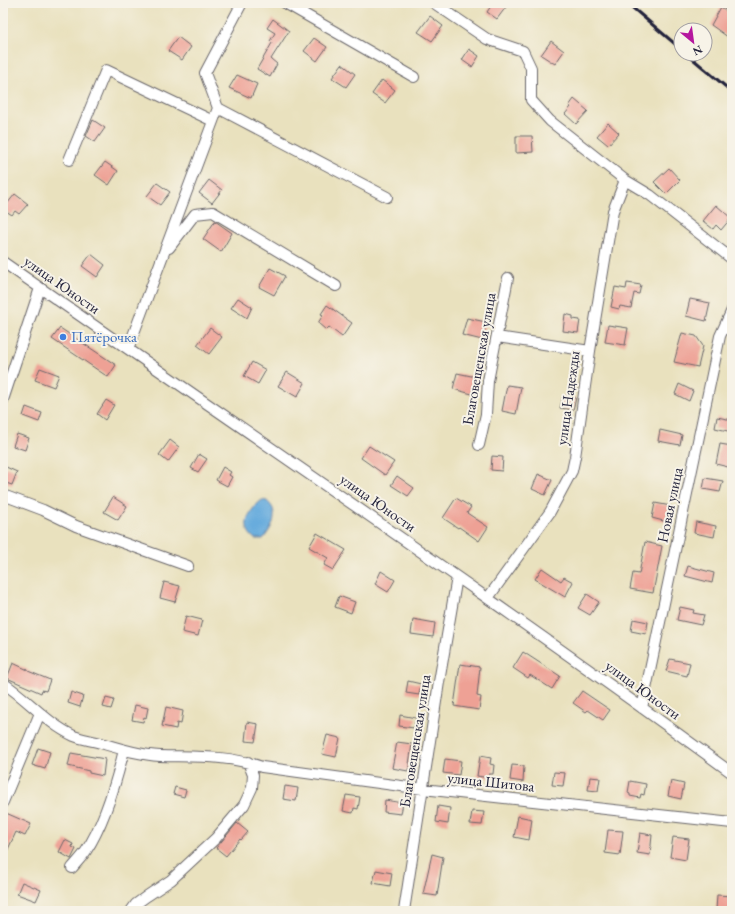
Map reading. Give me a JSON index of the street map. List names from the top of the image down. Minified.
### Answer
{"streets":{"street":["улица Юности","Благовещенская улица","улица Надежды","Новая улица","улица Шитова"]},"crossings":[["улица Юности","Благовещенская улица"],["улица Юности","улица Надежды"],["улица Юности","Новая улица"],["Благовещенская улица","улица Шитова"]],"places":["Пятёрочка"],"north":"bottom right"}
